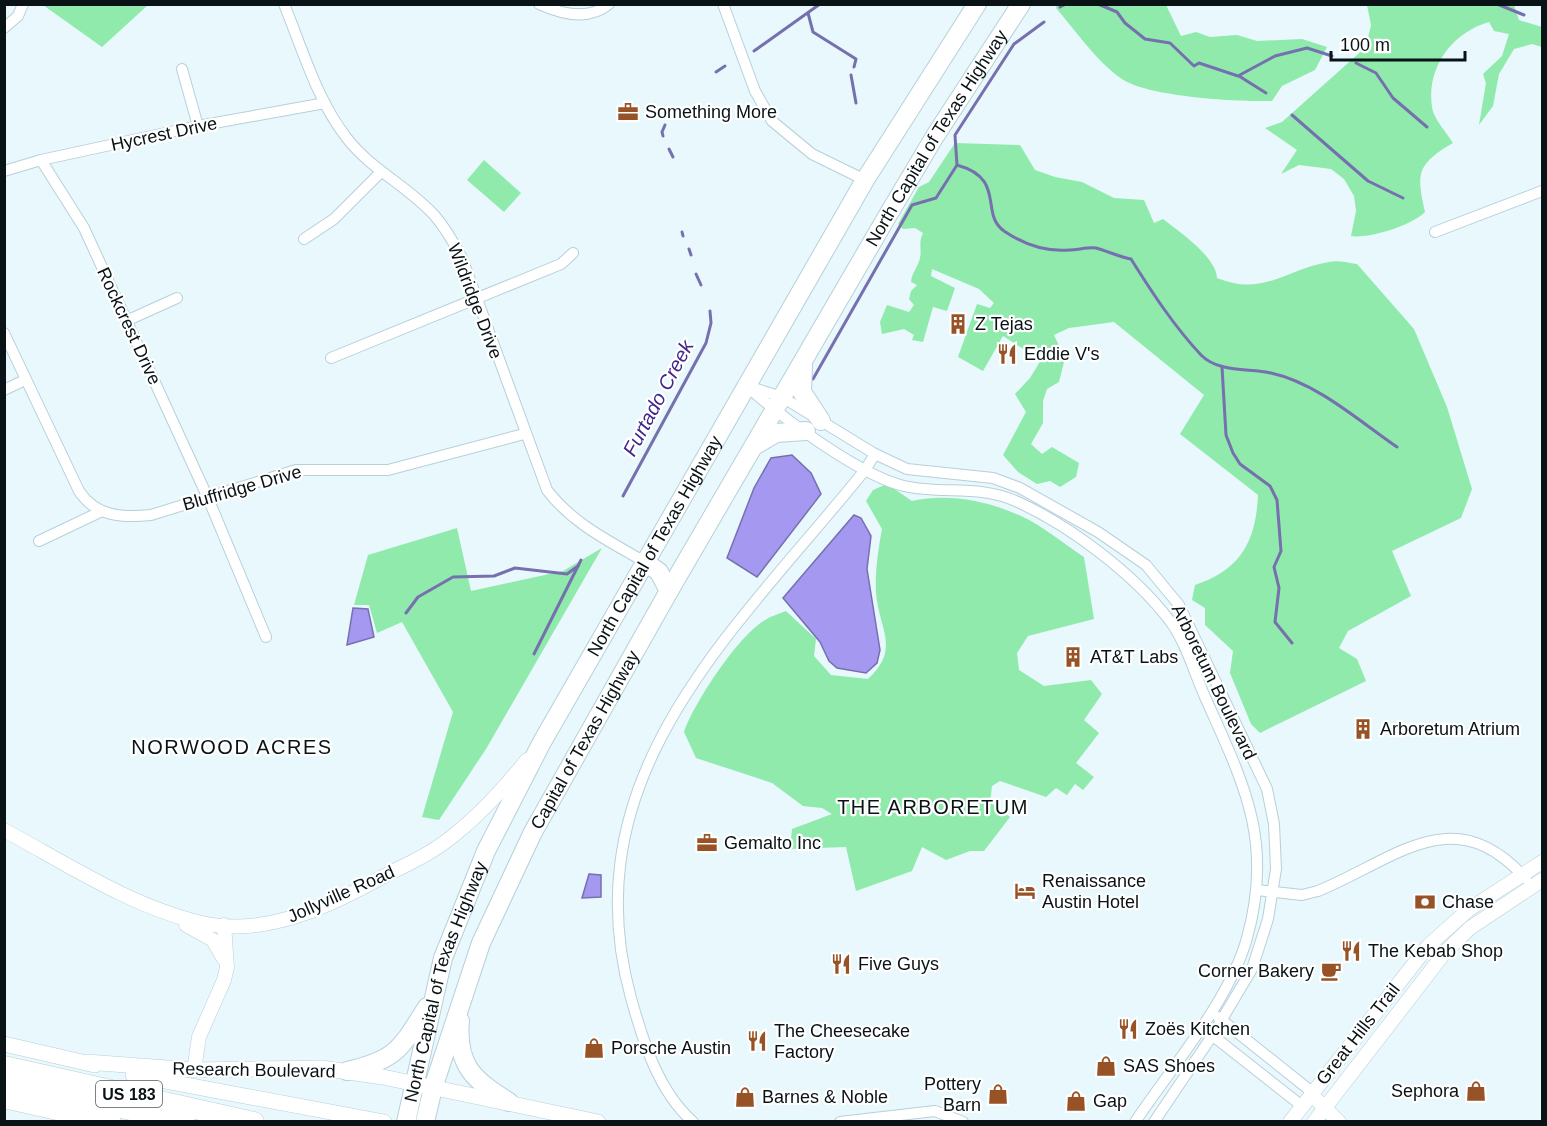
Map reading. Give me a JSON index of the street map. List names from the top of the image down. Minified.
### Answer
{"streets":{"highway":["North Capital of Texas Highway","Capital of Texas Highway","US 183"],"main road":["Research Boulevard"],"street":["Hycrest Drive","Wildridge Drive","Rockcrest Drive","Bluffridge Drive","Arboretum Boulevard","Jollyville Road","Great Hills Trail"]},"crossings":[["Hycrest Drive","Wildridge Drive"],["Hycrest Drive","Rockcrest Drive"],["North Capital of Texas Highway","Wildridge Drive"],["North Capital of Texas Highway","Arboretum Boulevard"],["North Capital of Texas Highway","Capital of Texas Highway"],["North Capital of Texas Highway","Jollyville Road"],["North Capital of Texas Highway","Research Boulevard"],["Wildridge Drive","Bluffridge Drive"],["Rockcrest Drive","Bluffridge Drive"],["Arboretum Boulevard","Capital of Texas Highway"],["Capital of Texas Highway","Research Boulevard"]],"districts":["NORWOOD ACRES","THE ARBORETUM"],"water":["Furtado Creek"],"places":{"office":["Something More","Gemalto Inc"],"building":["Z Tejas","AT&T Labs","Arboretum Atrium"],"restaurant":["Eddie V's","The Kebab Shop","Five Guys","Zoës Kitchen","The Cheesecake Factory"],"hotel":["Renaissance Austin Hotel"],"bank":["Chase"],"cafe":["Corner Bakery"],"shop":["Porsche Austin","SAS Shoes","Sephora","Pottery Barn","Barnes & Noble","Gap"]},"scale_bar":"100 m"}
